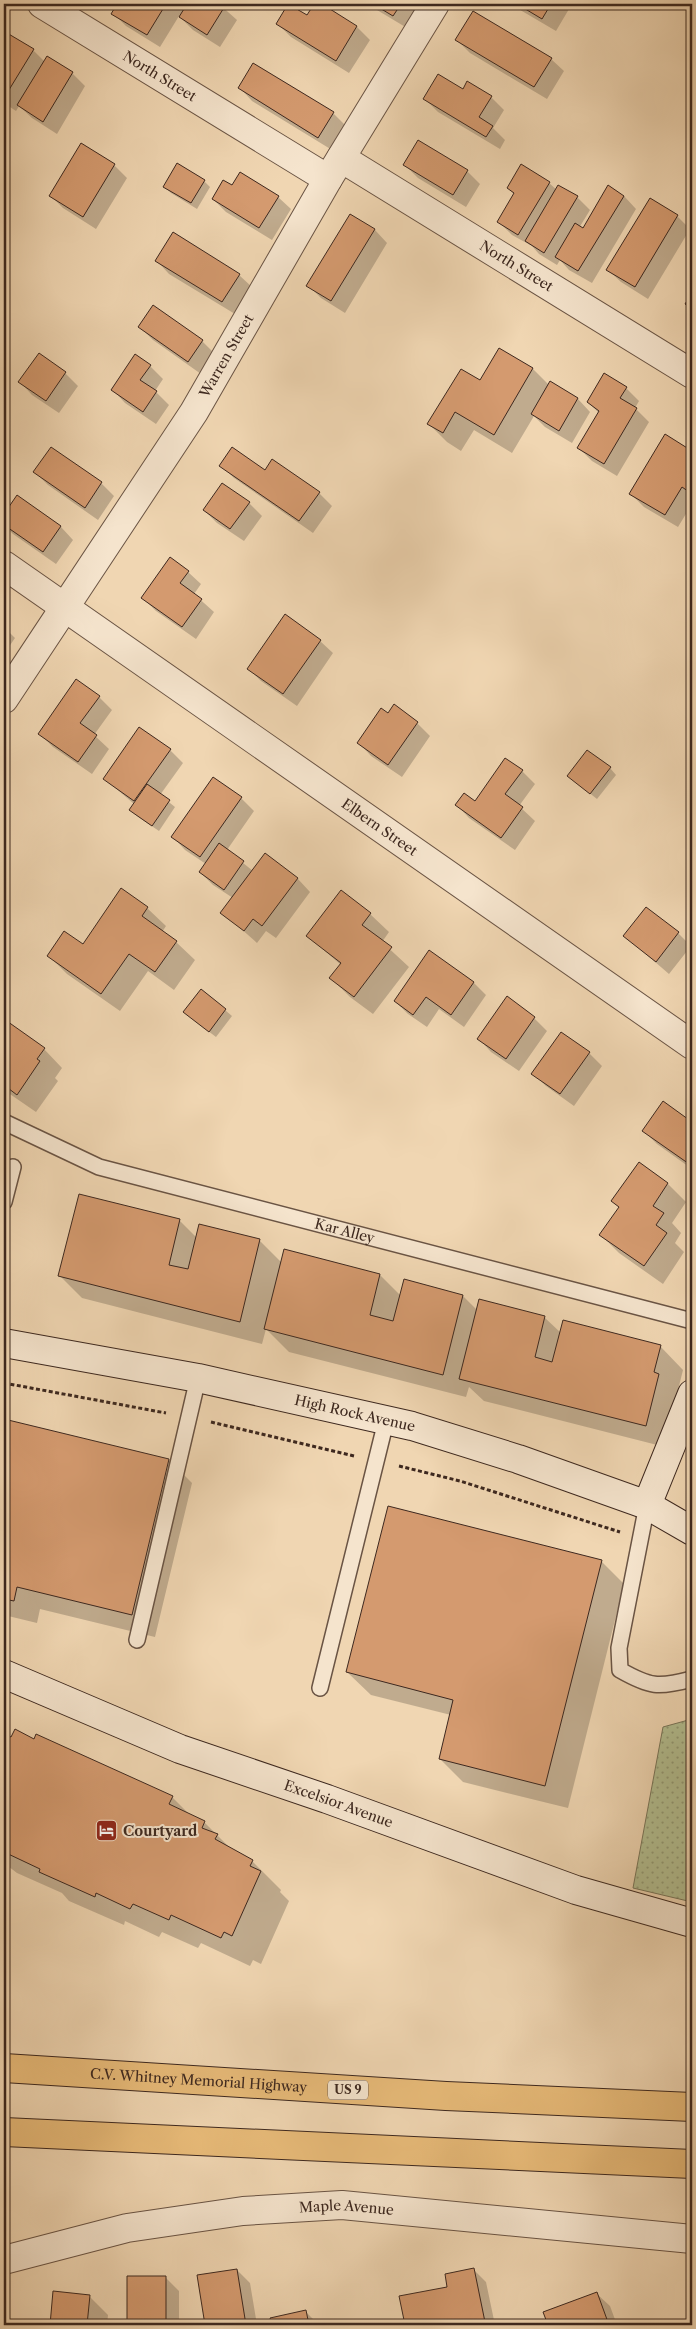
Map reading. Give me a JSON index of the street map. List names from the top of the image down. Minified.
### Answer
{"streets":{"highway":["C.V. Whitney Memorial Highway","US 9"],"street":["North Street","Warren Street","Elbern Street","High Rock Avenue","Excelsior Avenue","Maple Avenue"],"lane":["Kar Alley"]},"crossings":[["North Street","Warren Street"],["Warren Street","Elbern Street"]],"places":{"hotel":["Courtyard"]}}
